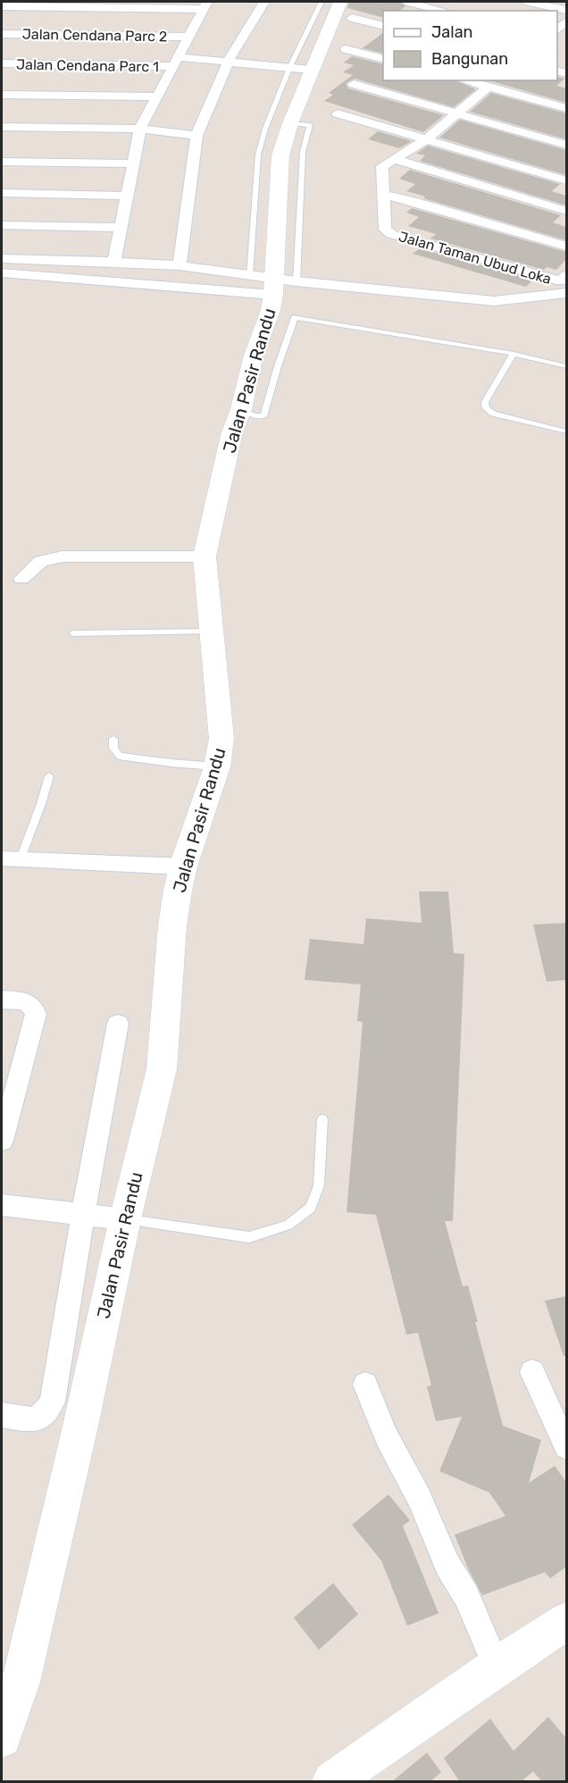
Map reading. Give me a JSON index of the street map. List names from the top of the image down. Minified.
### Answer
{"streets":{"main road":["Jalan Pasir Randu"],"street":["Jalan Cendana Parc 2","Jalan Cendana Parc 1","Jalan Taman Ubud Loka"]},"crossings":[["Jalan Cendana Parc 1","Jalan Pasir Randu"]],"legend":["Jalan","Bangunan"]}
